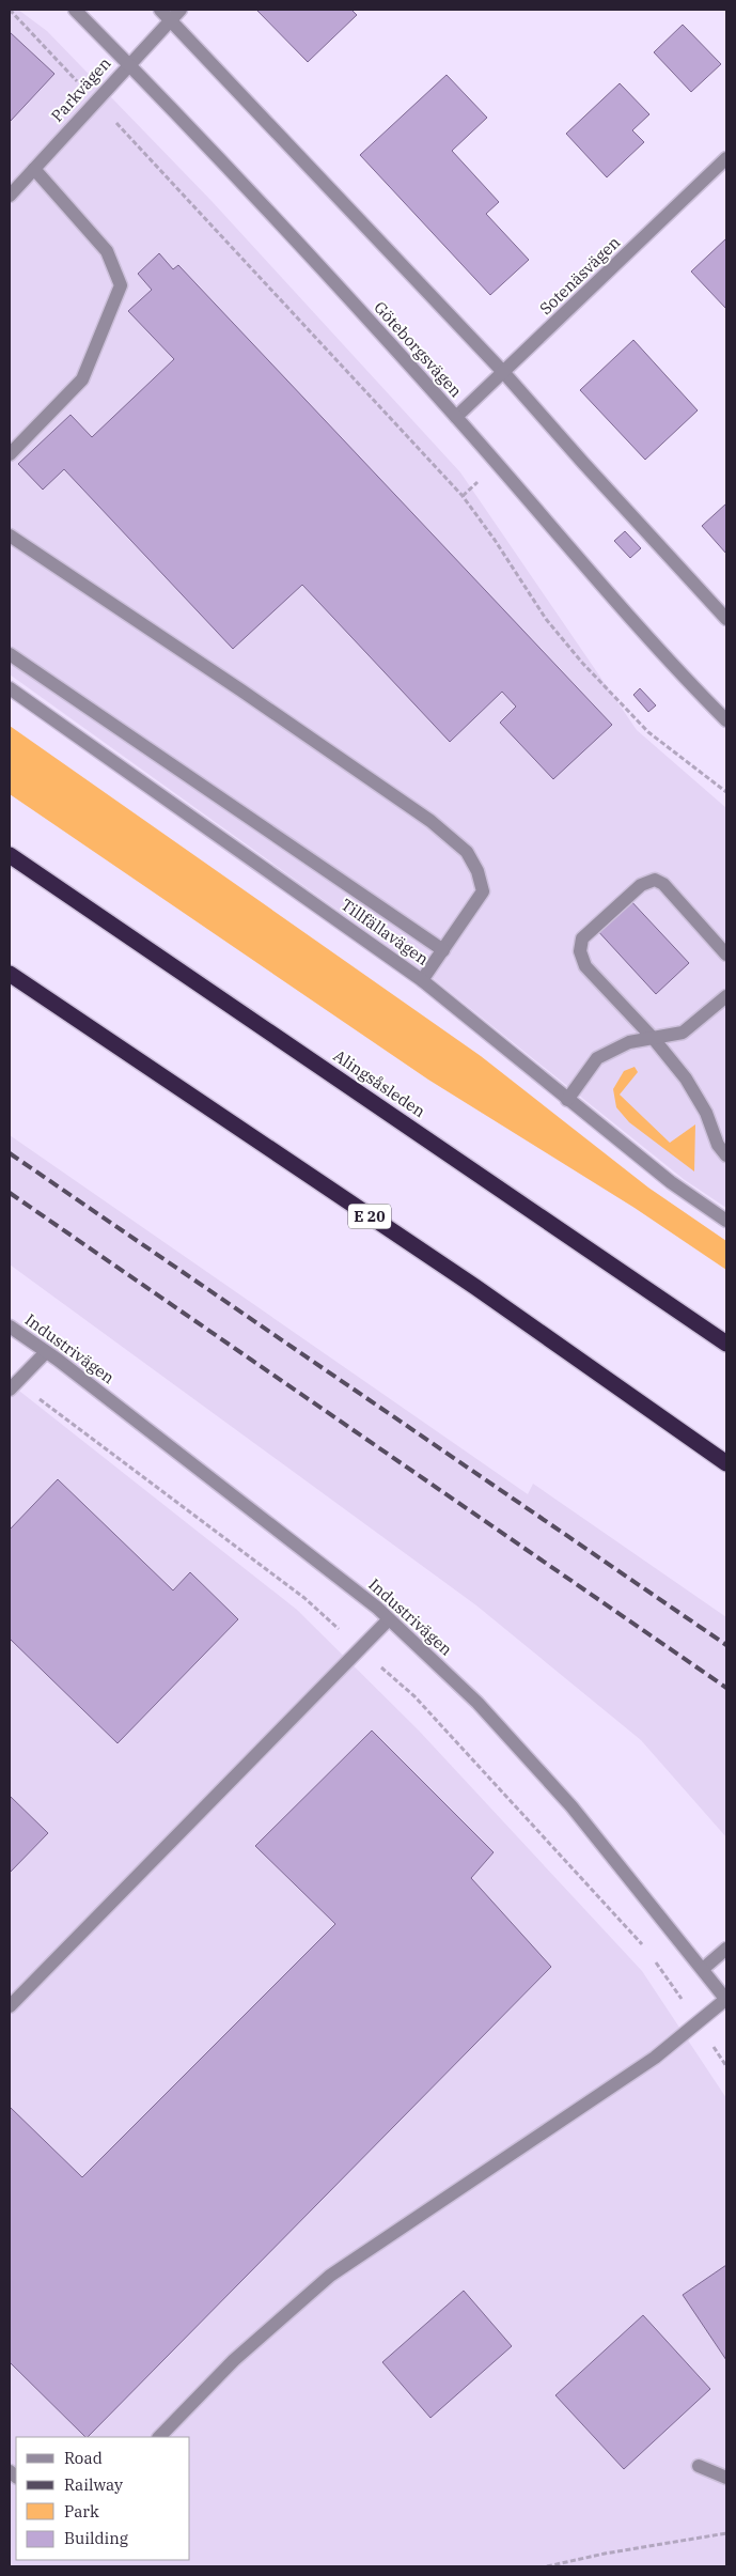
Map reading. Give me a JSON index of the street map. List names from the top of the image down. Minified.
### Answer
{"streets":{"highway":["Alingsåsleden","E 20"],"street":["Parkvägen","Sotenäsvägen","Göteborgsvägen","Tillfällavägen","Industrivägen"]},"crossings":[["Parkvägen","Göteborgsvägen"],["Sotenäsvägen","Göteborgsvägen"]],"legend":["Road","Railway","Park","Building"]}
